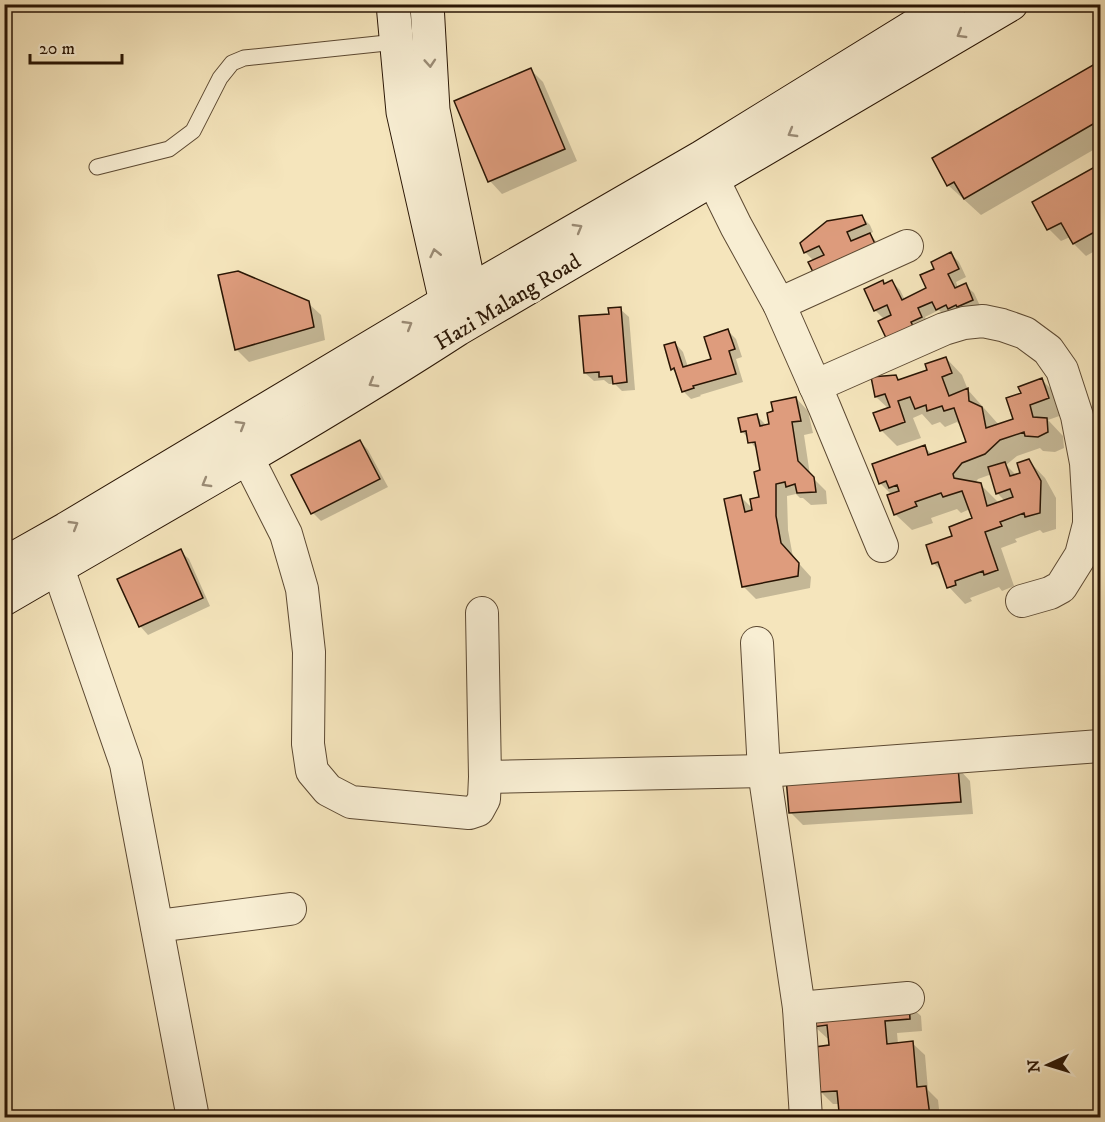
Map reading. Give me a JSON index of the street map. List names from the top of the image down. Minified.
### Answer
{"streets":{"main road":["Hazi Malang Road"]},"scale_bar":"20 m","north":"left"}
